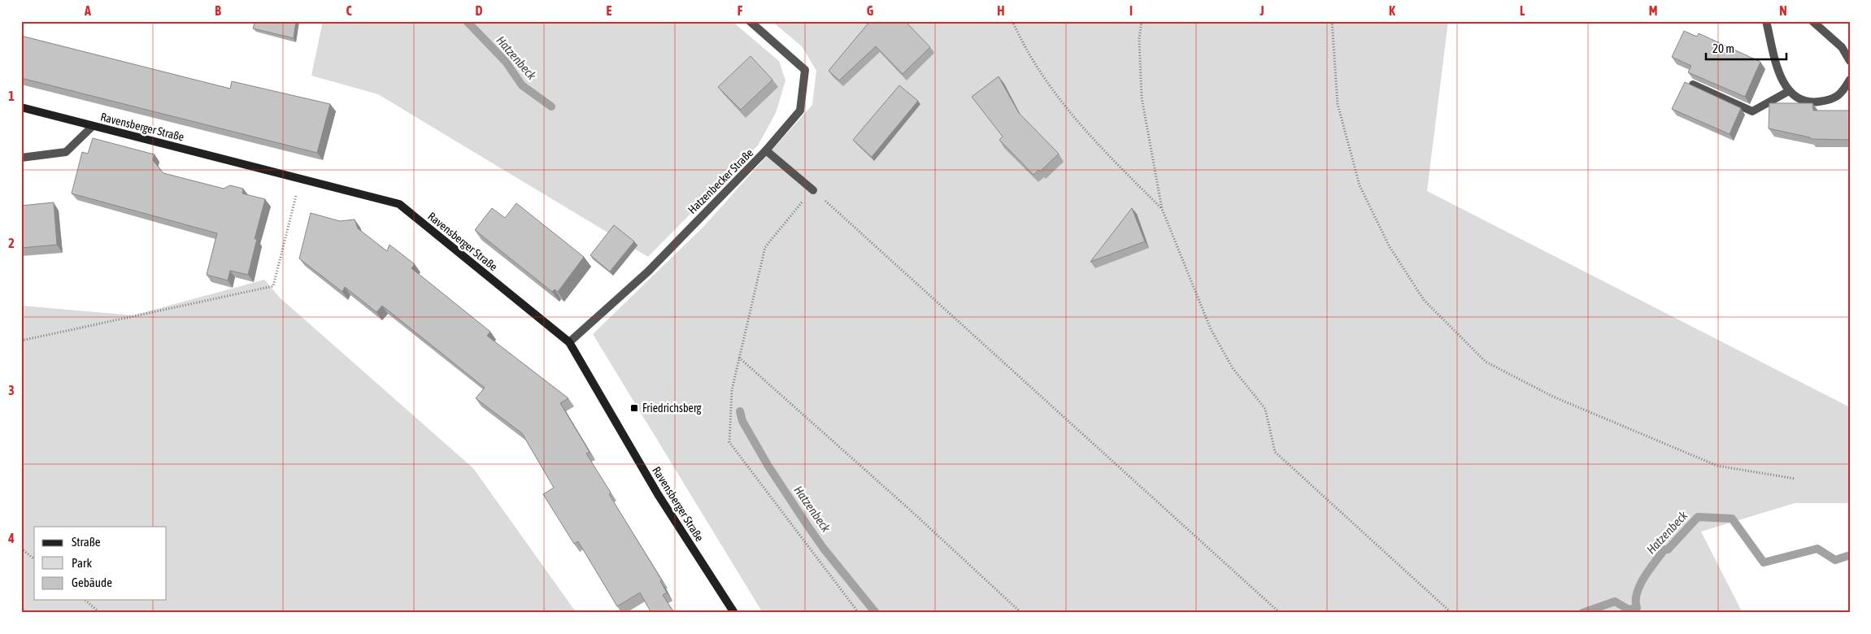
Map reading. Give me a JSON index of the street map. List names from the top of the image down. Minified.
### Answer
{"streets":{"street":["Ravensberger Straße","Hatzenbecker Straße"]},"crossings":[["Ravensberger Straße","Hatzenbecker Straße"]],"water":["Hatzenbeck"],"places":{"transit":["Friedrichsberg"]},"legend":["Straße","Park","Gebäude"],"scale_bar":"20 m","grid":{"columns":["A","B","C","D","E","F","G","H","I","J","K","L","M","N"],"rows":["1","2","3","4"]}}
